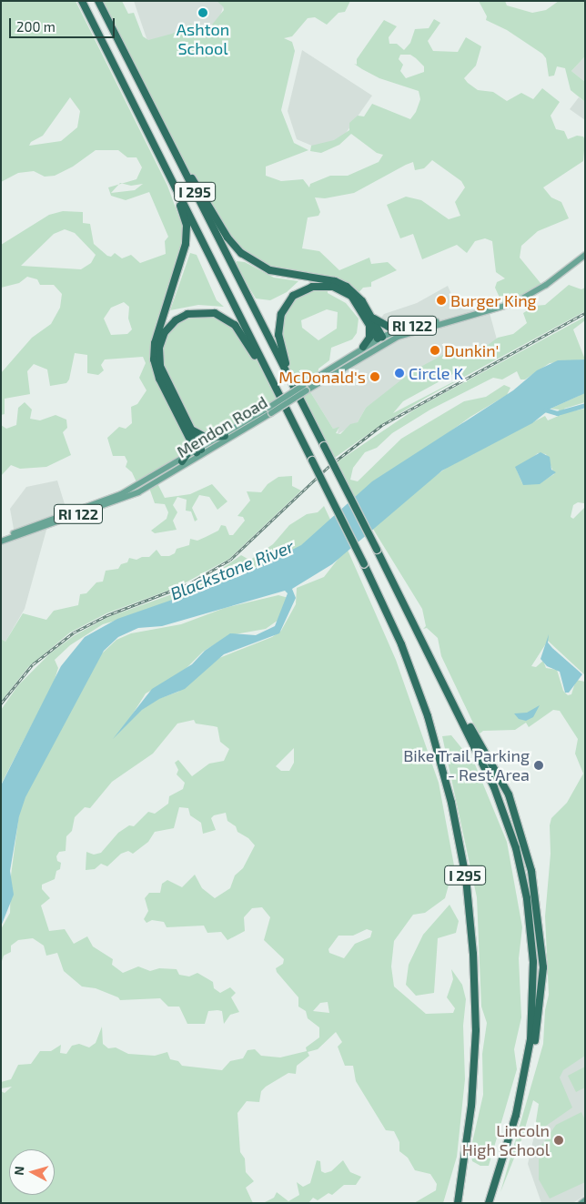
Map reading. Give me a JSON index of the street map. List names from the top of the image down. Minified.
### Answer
{"streets":{"highway":["I 295"],"main road":["RI 122","Mendon Road"]},"water":["Blackstone River"],"places":["Ashton School","Burger King","Dunkin'","Circle K","McDonald's","Bike Trail Parking - Rest Area","Lincoln High School"],"scale_bar":"200 m","north":"left"}
